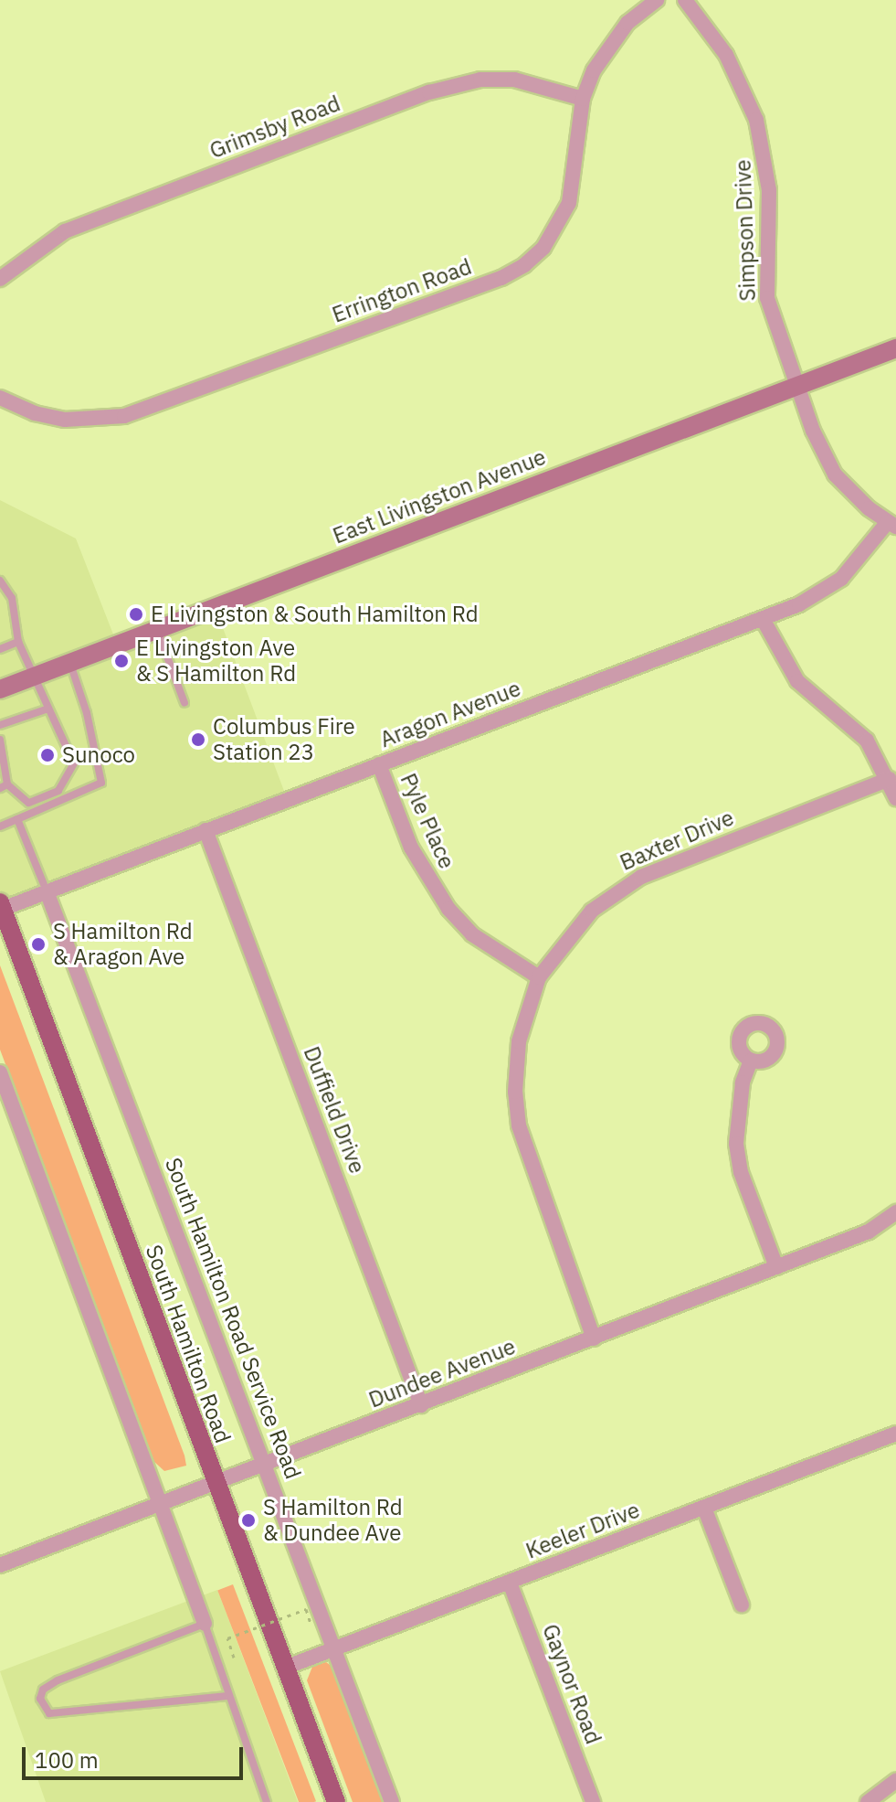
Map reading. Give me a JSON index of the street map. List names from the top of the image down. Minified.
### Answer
{"streets":{"main road":["East Livingston Avenue","South Hamilton Road"],"street":["Grimsby Road","Simpson Drive","Errington Road","Aragon Avenue","Pyle Place","Baxter Drive","Duffield Drive","South Hamilton Road Service Road","Dundee Avenue","Keeler Drive","Gaynor Road"]},"crossings":[["Grimsby Road","Errington Road"],["Simpson Drive","East Livingston Avenue"],["Simpson Drive","Aragon Avenue"],["Aragon Avenue","Pyle Place"],["Aragon Avenue","Duffield Drive"],["Aragon Avenue","South Hamilton Road Service Road"],["Aragon Avenue","South Hamilton Road"],["Pyle Place","Baxter Drive"],["Baxter Drive","Dundee Avenue"],["Duffield Drive","Dundee Avenue"],["South Hamilton Road Service Road","Dundee Avenue"],["South Hamilton Road Service Road","Keeler Drive"],["South Hamilton Road","Dundee Avenue"],["South Hamilton Road","Keeler Drive"],["Keeler Drive","Gaynor Road"]],"places":["E Livingston & South Hamilton Rd","E Livingston Ave & S Hamilton Rd","Columbus Fire Station 23","Sunoco","S Hamilton Rd & Aragon Ave","S Hamilton Rd & Dundee Ave"],"scale_bar":"100 m"}
